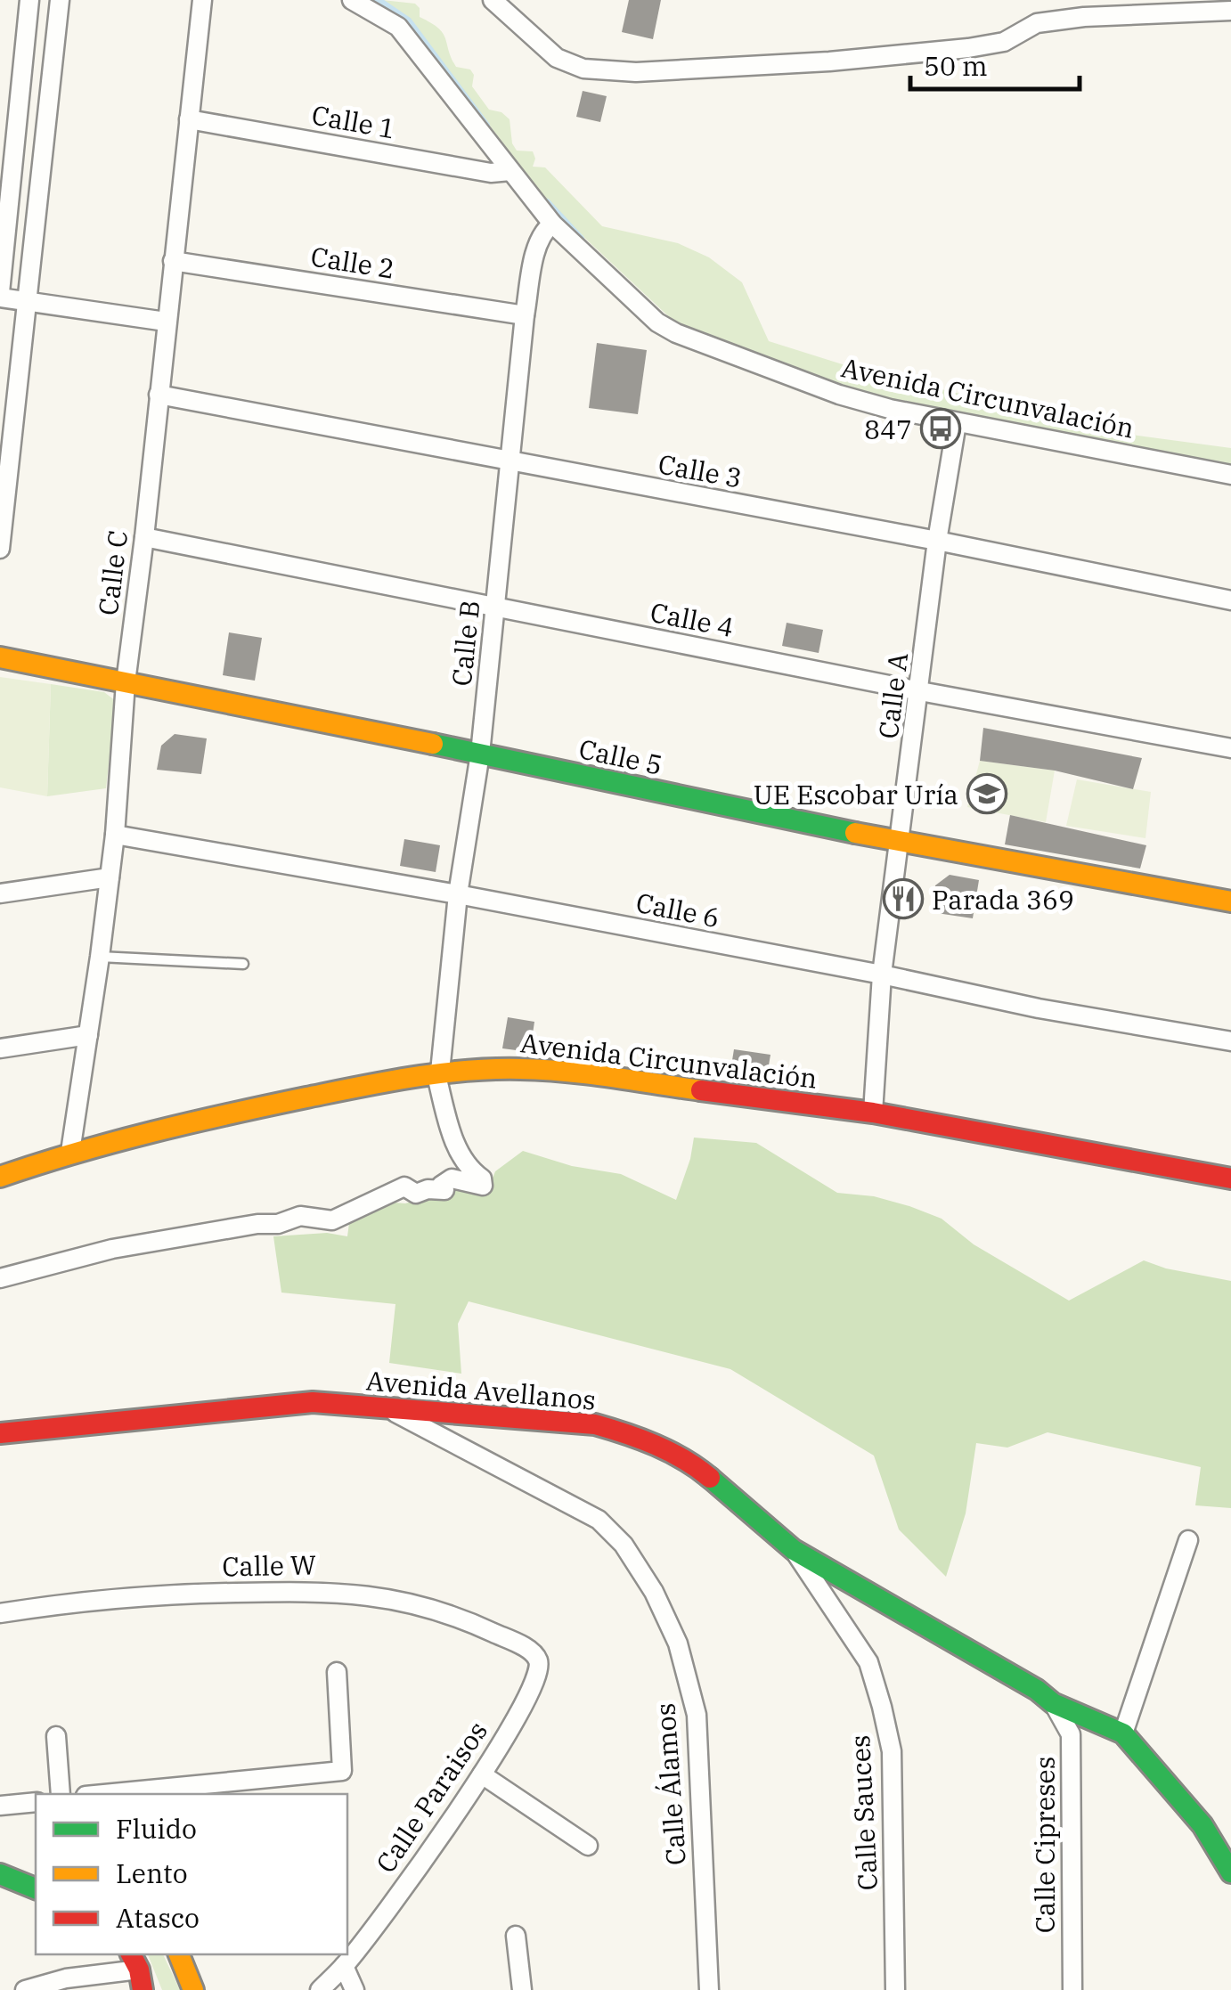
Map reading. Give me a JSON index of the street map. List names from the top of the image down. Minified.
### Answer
{"streets":{"street":["Calle 1","Calle 2","Avenida Circunvalación","Calle 3","Calle C","Calle 4","Calle B","Calle A","Calle 5","Calle 6","Avenida Avellanos","Calle W","Calle Álamos","Calle Paraisos","Calle Sauces","Calle Cipreses"]},"crossings":[["Calle 1","Avenida Circunvalación"],["Calle 1","Calle C"],["Calle 2","Calle C"],["Calle 2","Calle B"],["Avenida Circunvalación","Calle C"],["Avenida Circunvalación","Calle B"],["Avenida Circunvalación","Calle A"],["Calle 3","Calle C"],["Calle 3","Calle B"],["Calle 3","Calle A"],["Calle C","Calle 4"],["Calle C","Calle 5"],["Calle C","Calle 6"],["Calle 4","Calle B"],["Calle 4","Calle A"],["Calle B","Calle 5"],["Calle B","Calle 6"],["Calle A","Calle 5"],["Calle A","Calle 6"],["Avenida Avellanos","Calle Álamos"],["Avenida Avellanos","Calle Sauces"],["Avenida Avellanos","Calle Cipreses"],["Calle W","Calle Paraisos"]],"places":{"bus stop":["847"],"school or university":["UE Escobar Uría"],"restaurant":["Parada 369"]},"legend":["Fluido","Lento","Atasco"],"scale_bar":"50 m"}
